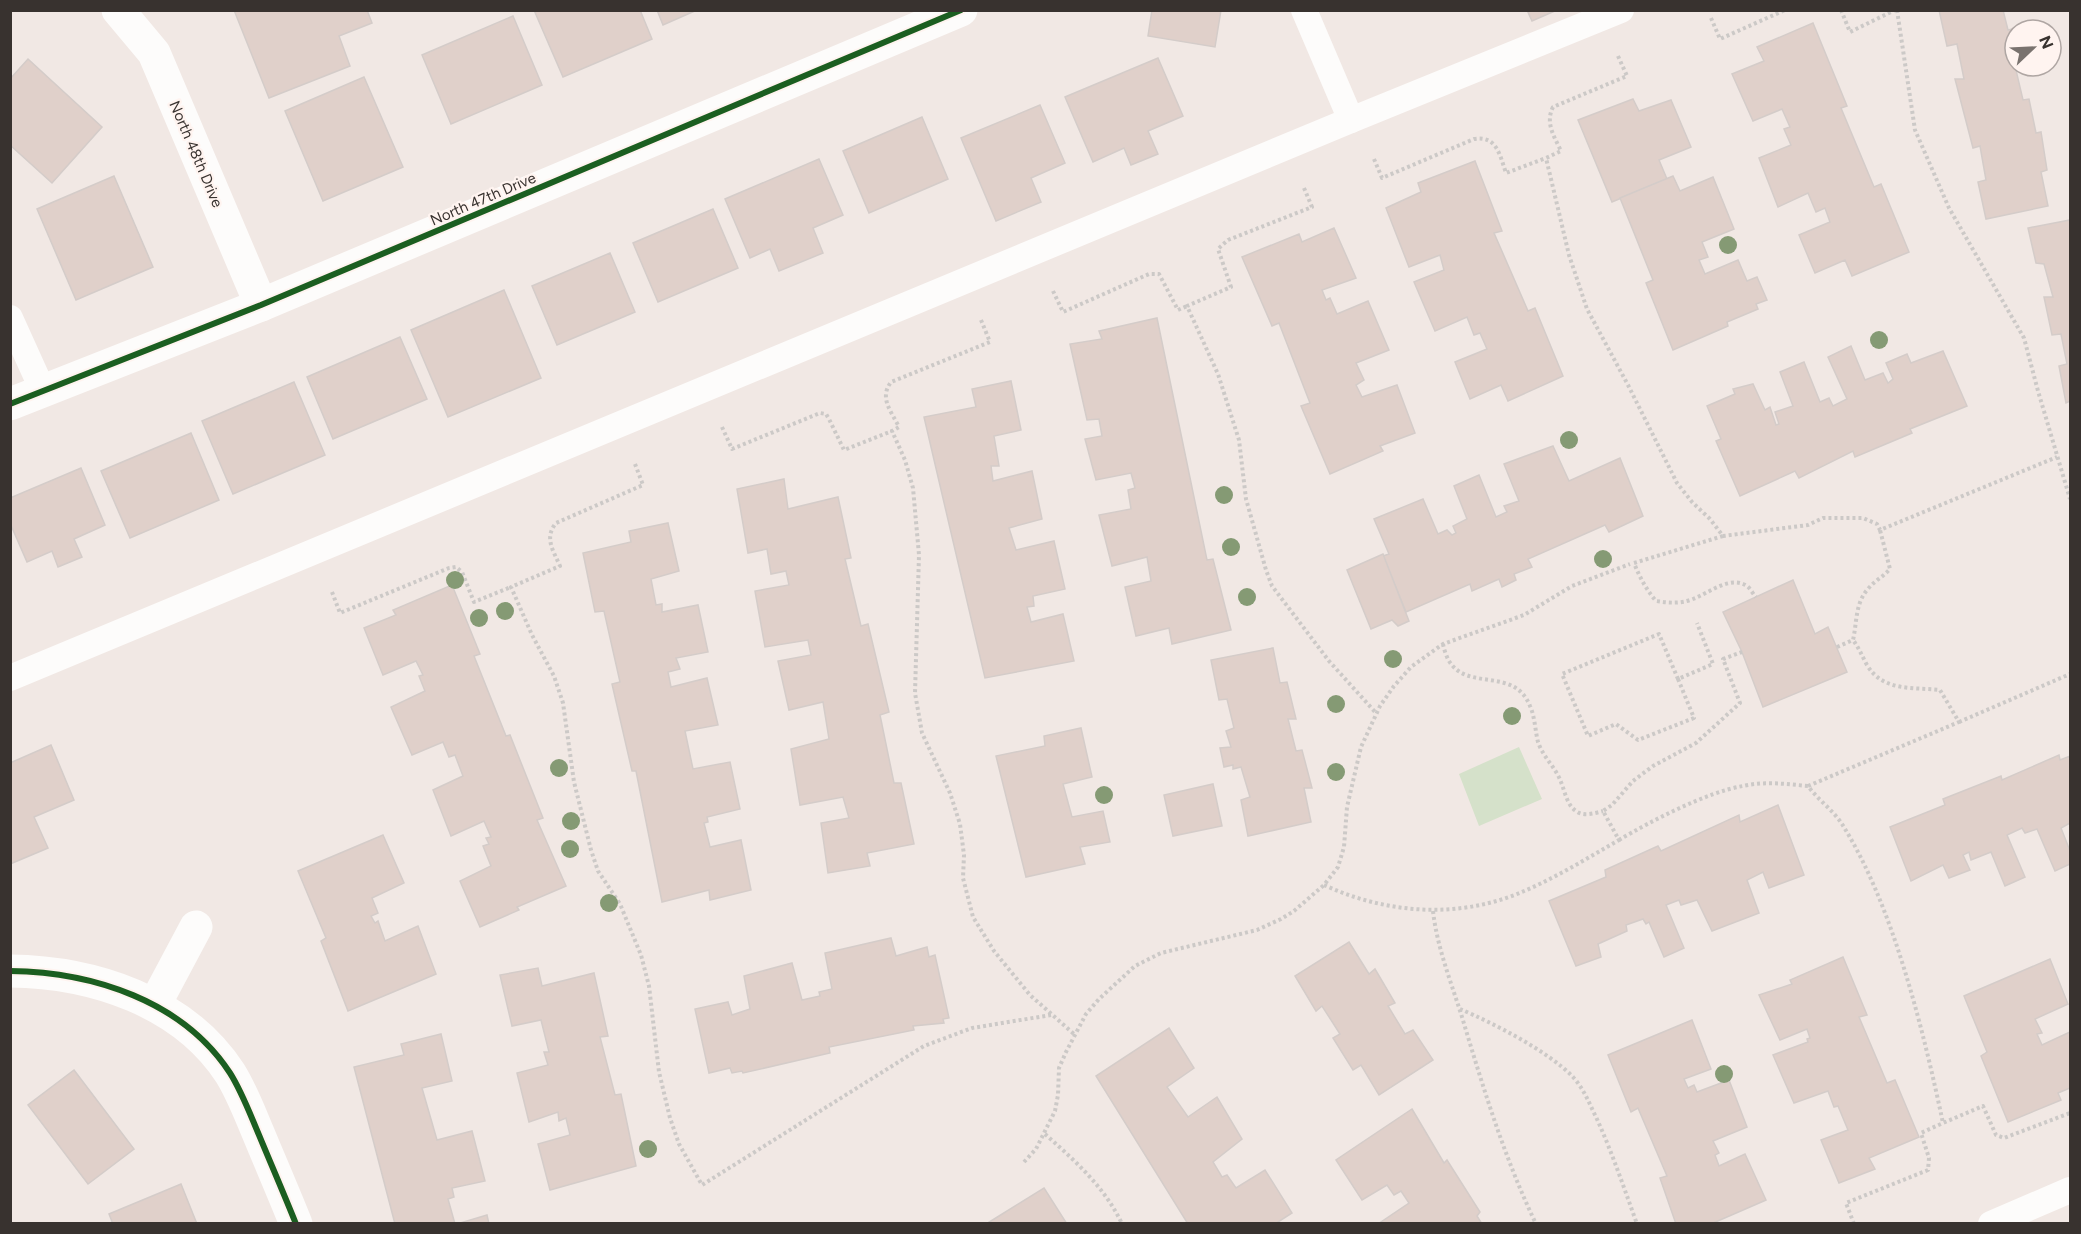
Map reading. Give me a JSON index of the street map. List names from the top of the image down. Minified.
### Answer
{"streets":{"street":["North 48th Drive","North 47th Drive"]},"crossings":[["North 48th Drive","North 47th Drive"]],"north":"top right"}
